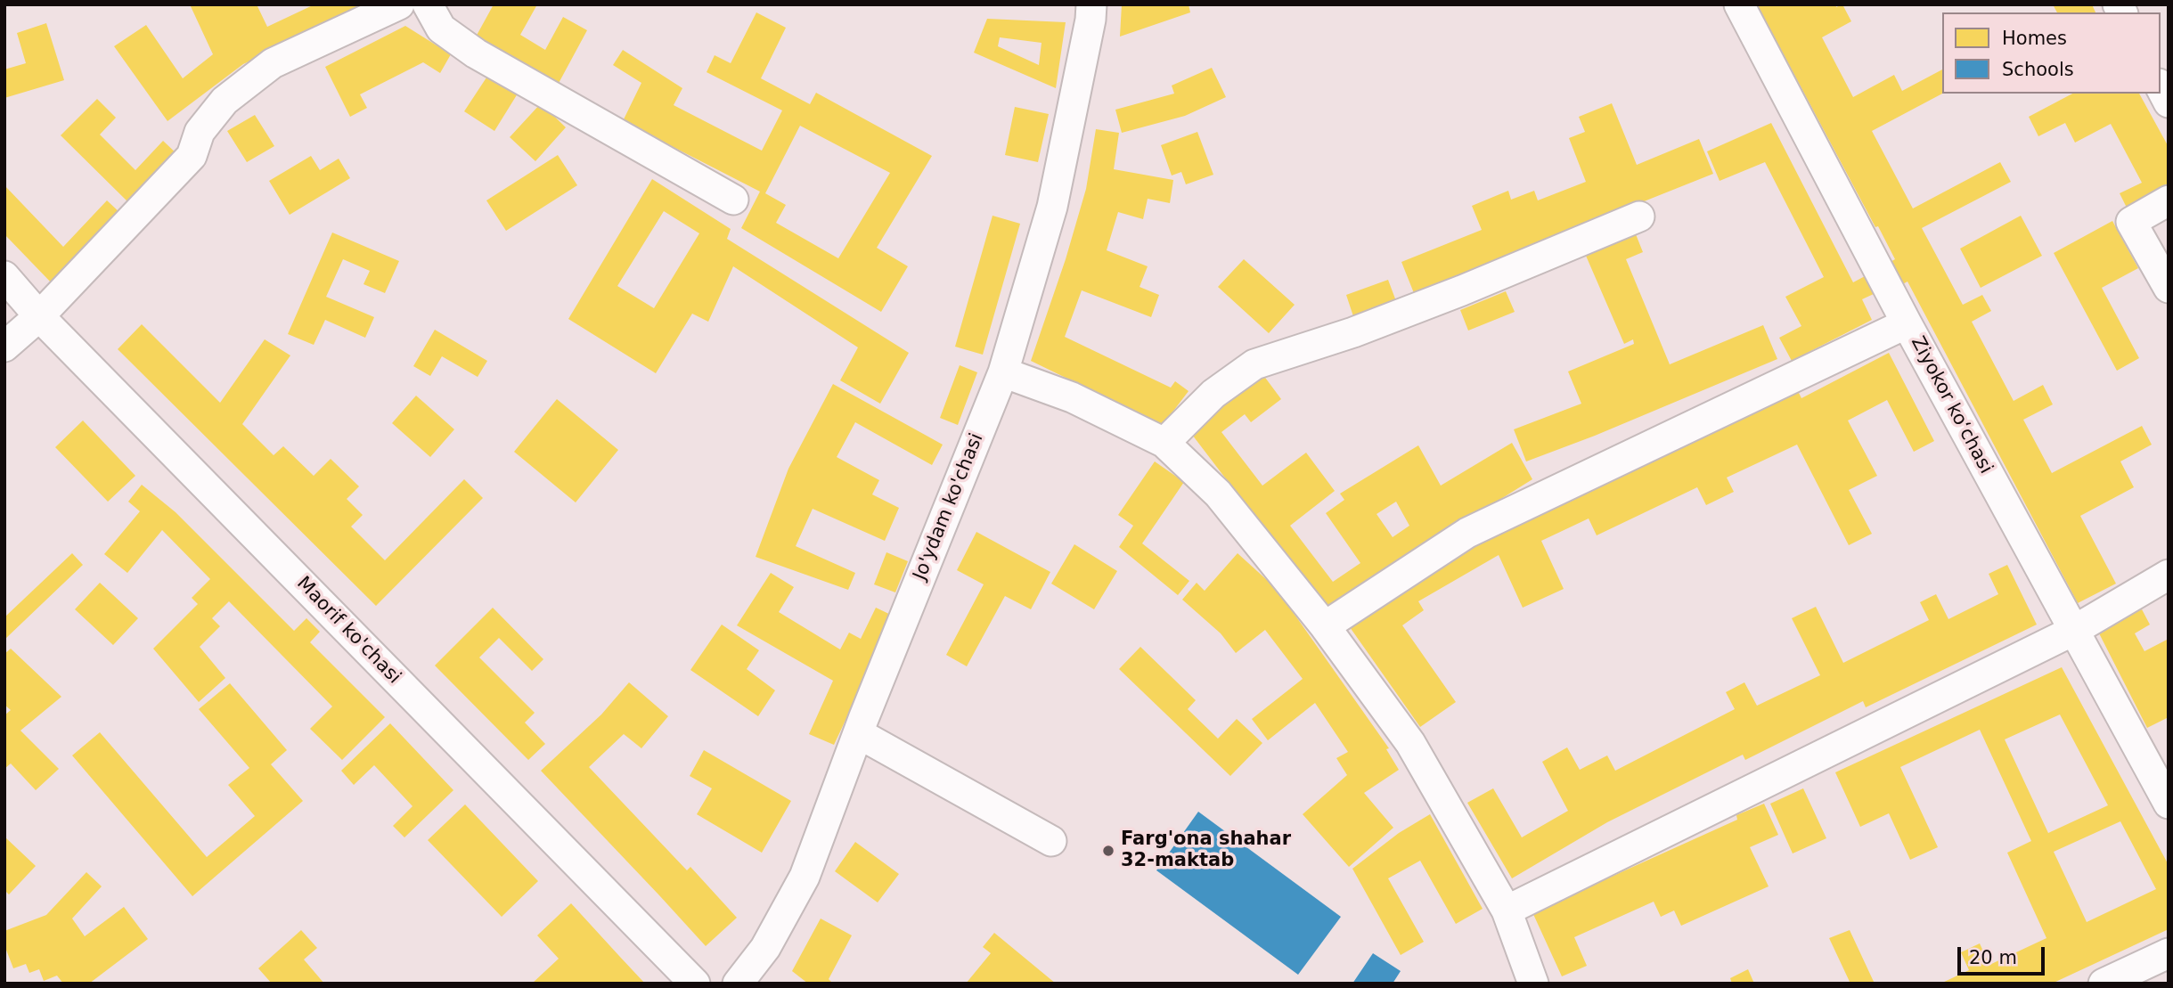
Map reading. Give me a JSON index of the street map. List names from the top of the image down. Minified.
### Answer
{"streets":{"street":["Ziyokor koʻchasi","Jo'ydam ko'chasi","Maorif ko'chasi"]},"places":["Farg'ona shahar 32-maktab"],"legend":["Homes","Schools"],"scale_bar":"20 m"}
